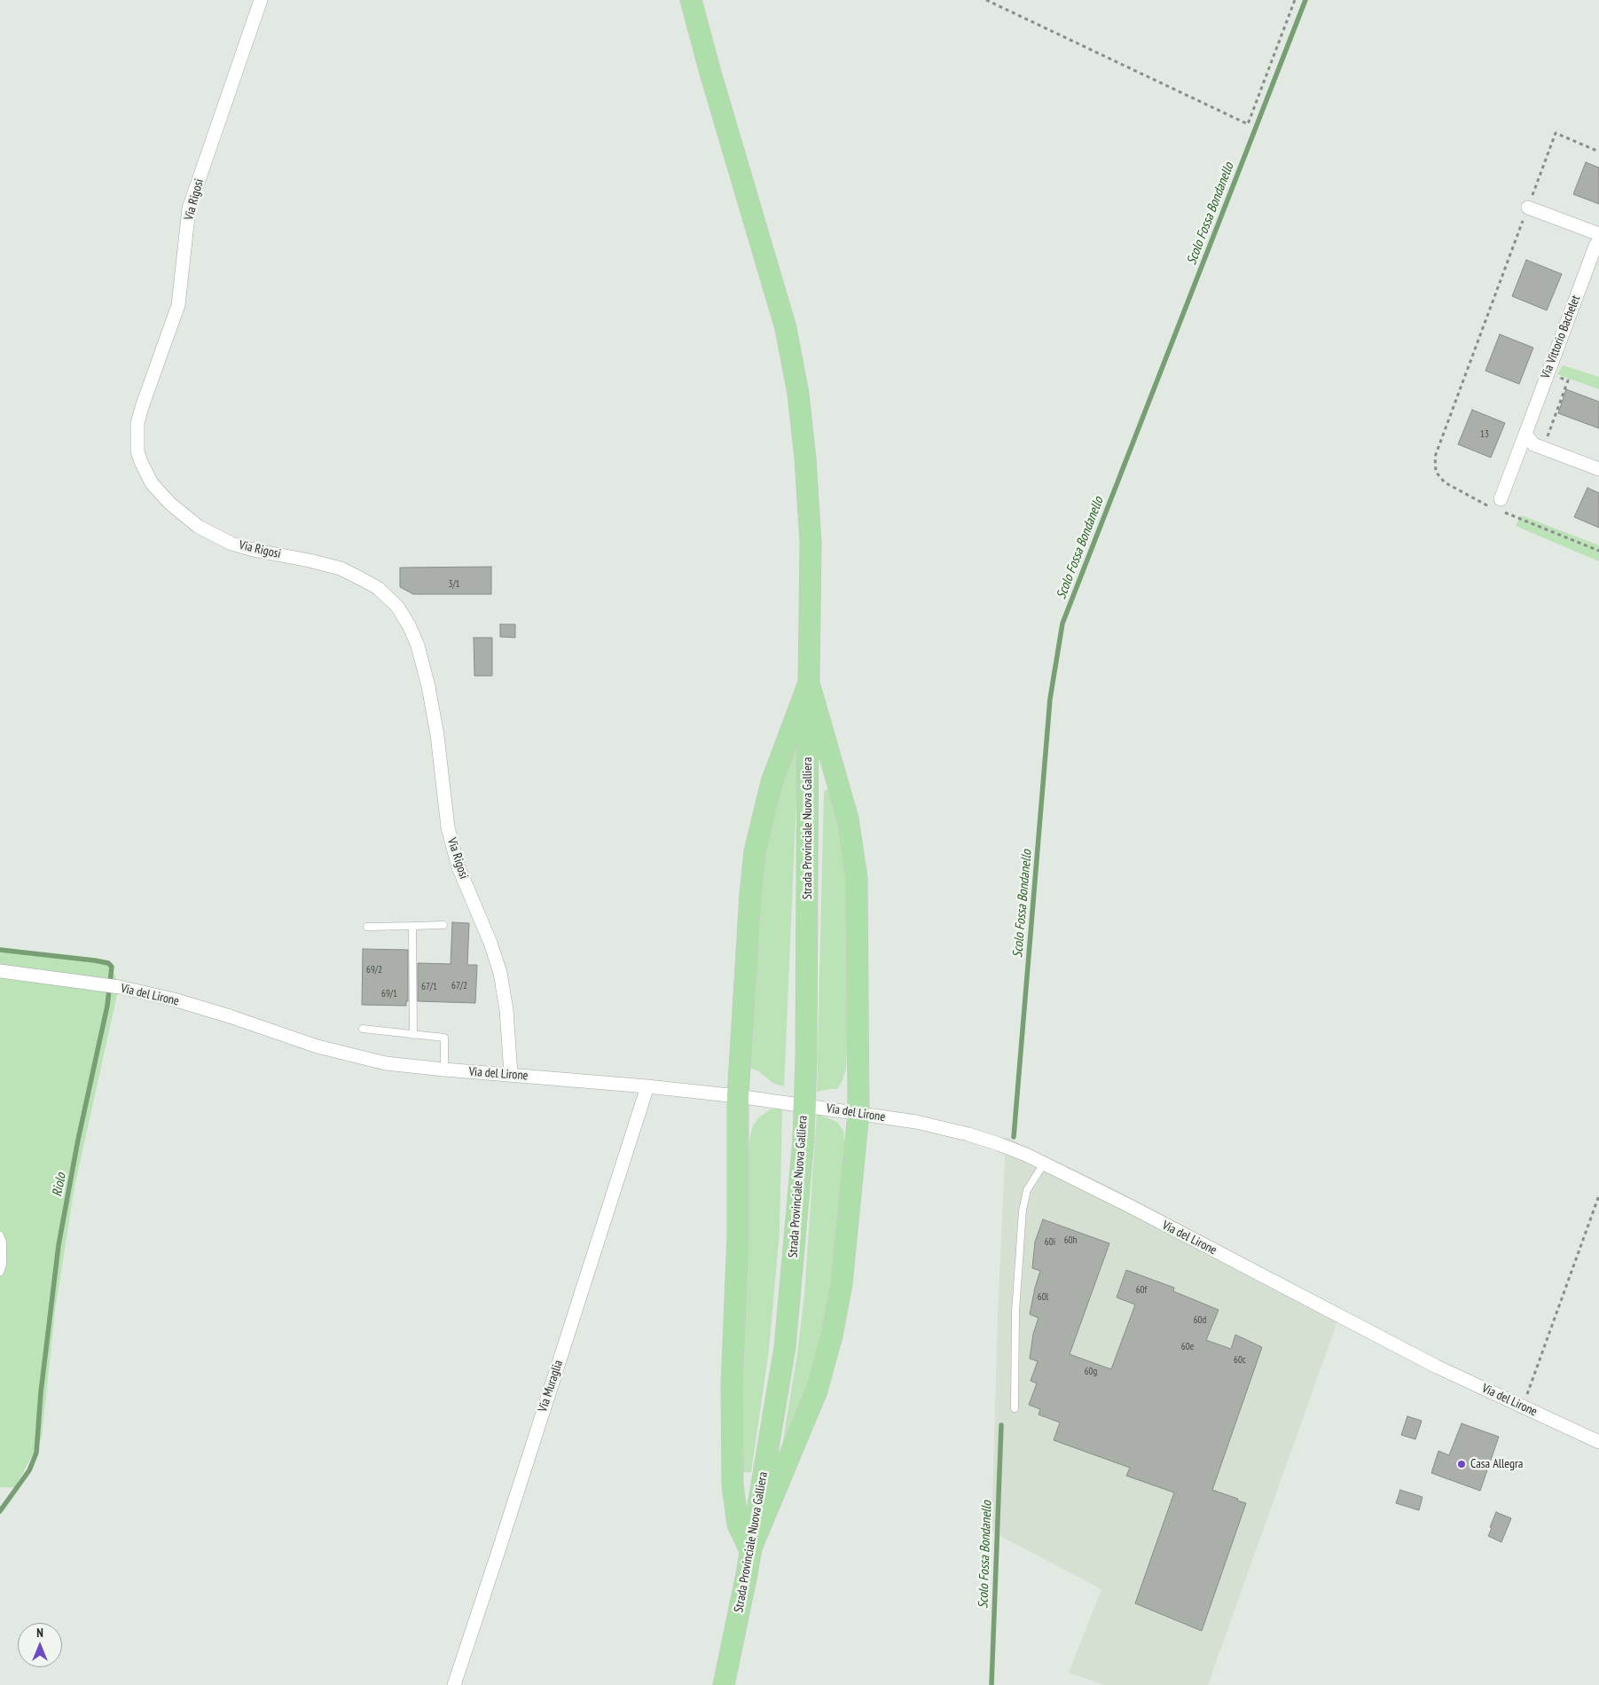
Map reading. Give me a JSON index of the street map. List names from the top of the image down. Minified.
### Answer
{"streets":{"main road":["Strada Provinciale Nuova Galliera"],"street":["Via Rigosi","Via Vittorio Bachelet","Via del Lirone","Via Muraglia"]},"crossings":[["Via Rigosi","Via del Lirone"],["Via del Lirone","Via Muraglia"]],"water":["Scolo Fossa Bondanello","Riolo"],"places":["Casa Allegra"],"house_numbers":["13","3/1","69/2","67/2","67/1","69/1","60h","60i","60f","60l","60d","60e","60c","60g"],"north":"top"}
